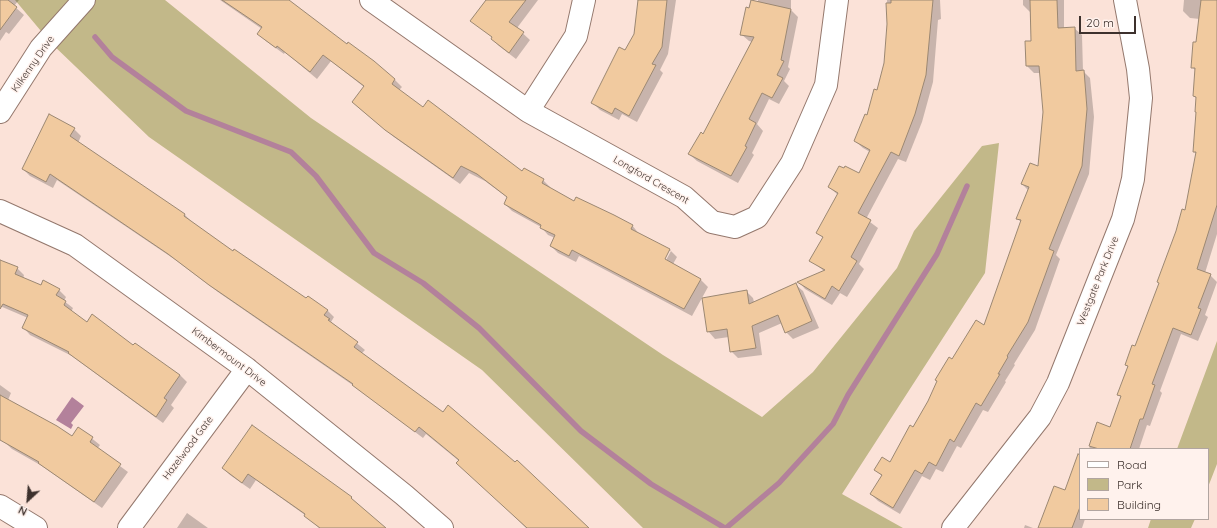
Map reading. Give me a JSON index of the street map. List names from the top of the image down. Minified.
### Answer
{"streets":{"street":["Kilkenny Drive","Longford Crescent","Westgate Park Drive","Kimbermount Drive","Hazelwood Gate"]},"crossings":[["Kimbermount Drive","Hazelwood Gate"]],"legend":["Road","Park","Building"],"scale_bar":"20 m","north":"bottom left"}
